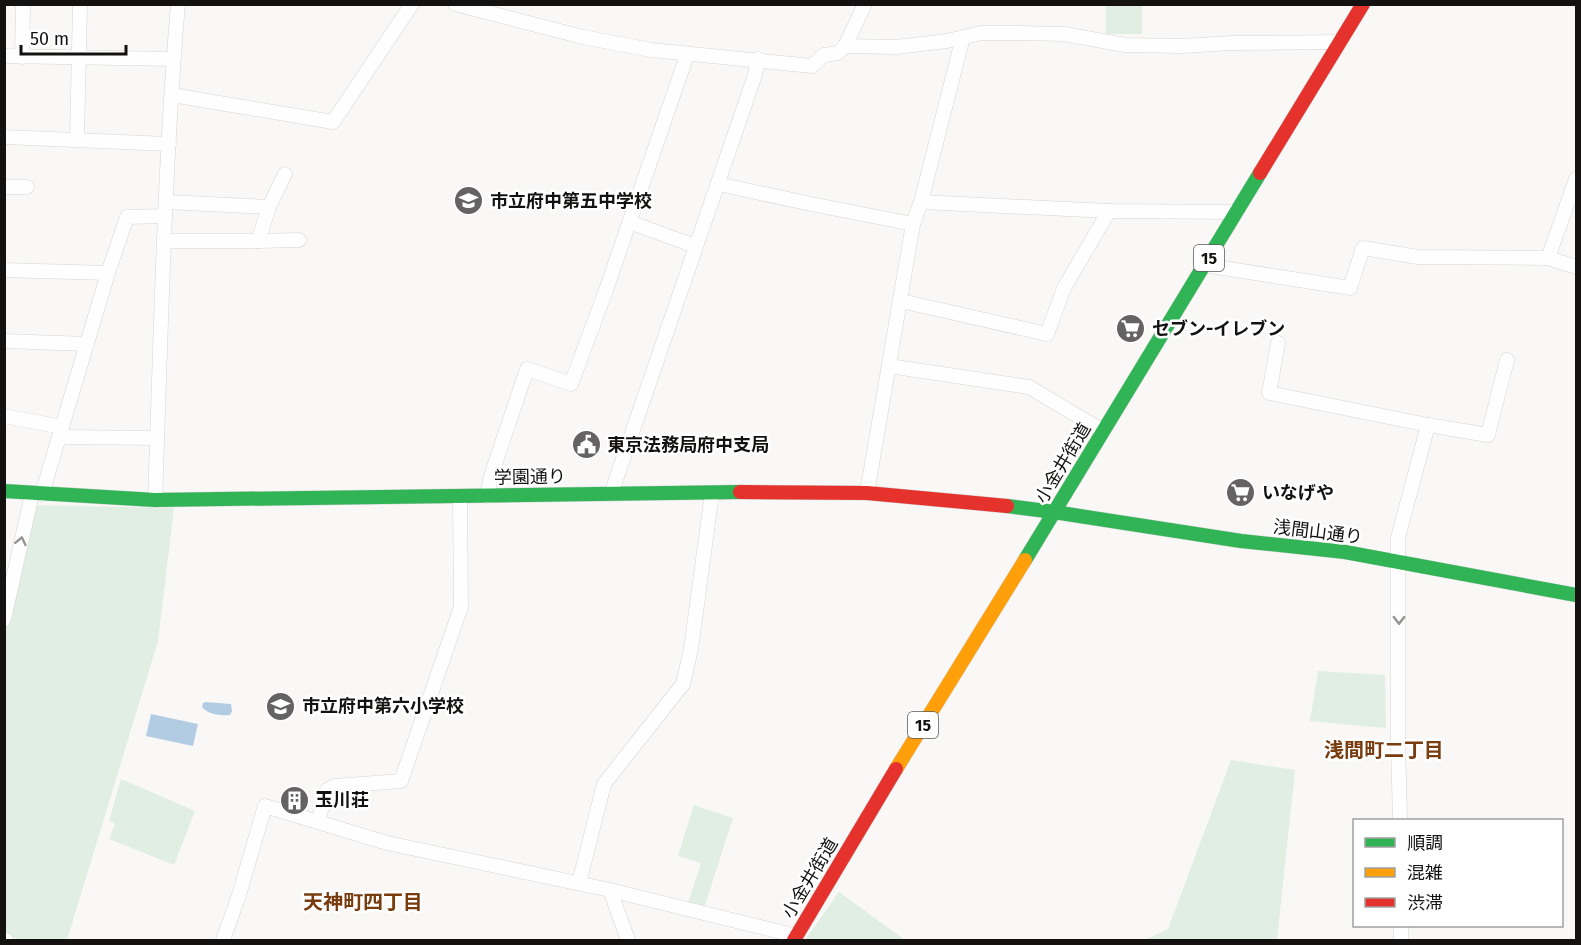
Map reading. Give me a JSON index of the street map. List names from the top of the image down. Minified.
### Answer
{"streets":{"street":["15","小金井街道","学園通り","浅間山通り"]},"crossings":[["小金井街道","学園通り"],["小金井街道","浅間山通り"],["学園通り","浅間山通り"]],"districts":["浅間町二丁目","天神町四丁目"],"places":{"school or university":["市立府中第五中学校","市立府中第六小学校"],"supermarket":["セブン-イレブン","いなげや"],"public building":["東京法務局府中支局"],"building":["玉川荘"]},"legend":["順調","混雑","渋滞"],"scale_bar":"50 m"}
